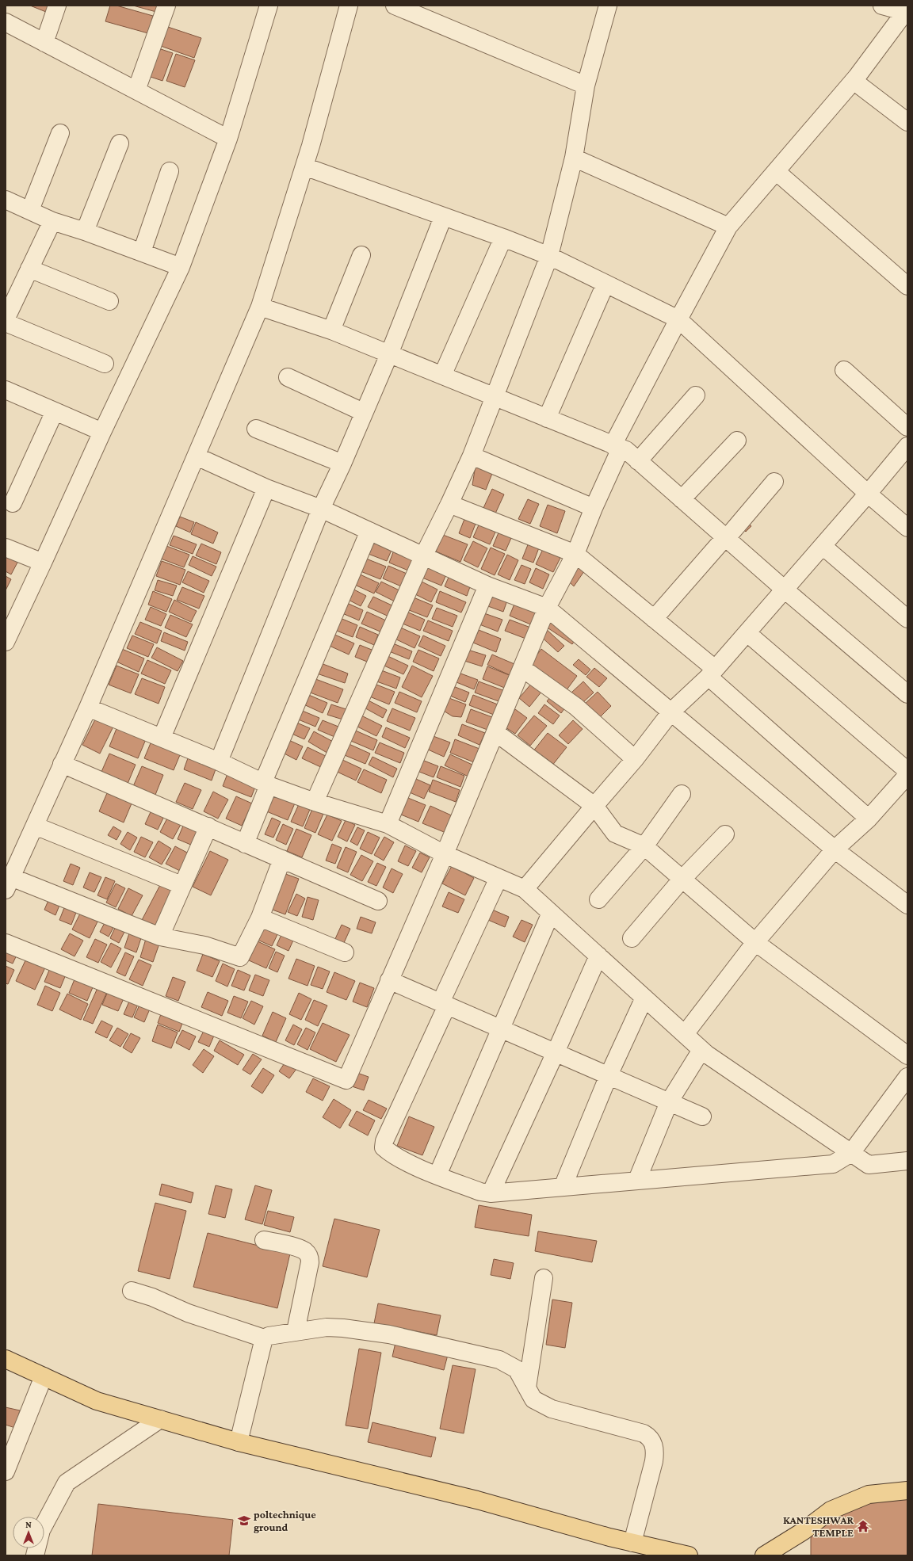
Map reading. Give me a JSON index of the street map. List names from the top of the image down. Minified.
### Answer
{"places":{"school or university":["poltechnique ground"],"temple":["KANTESHWAR TEMPLE"]},"north":"top"}
